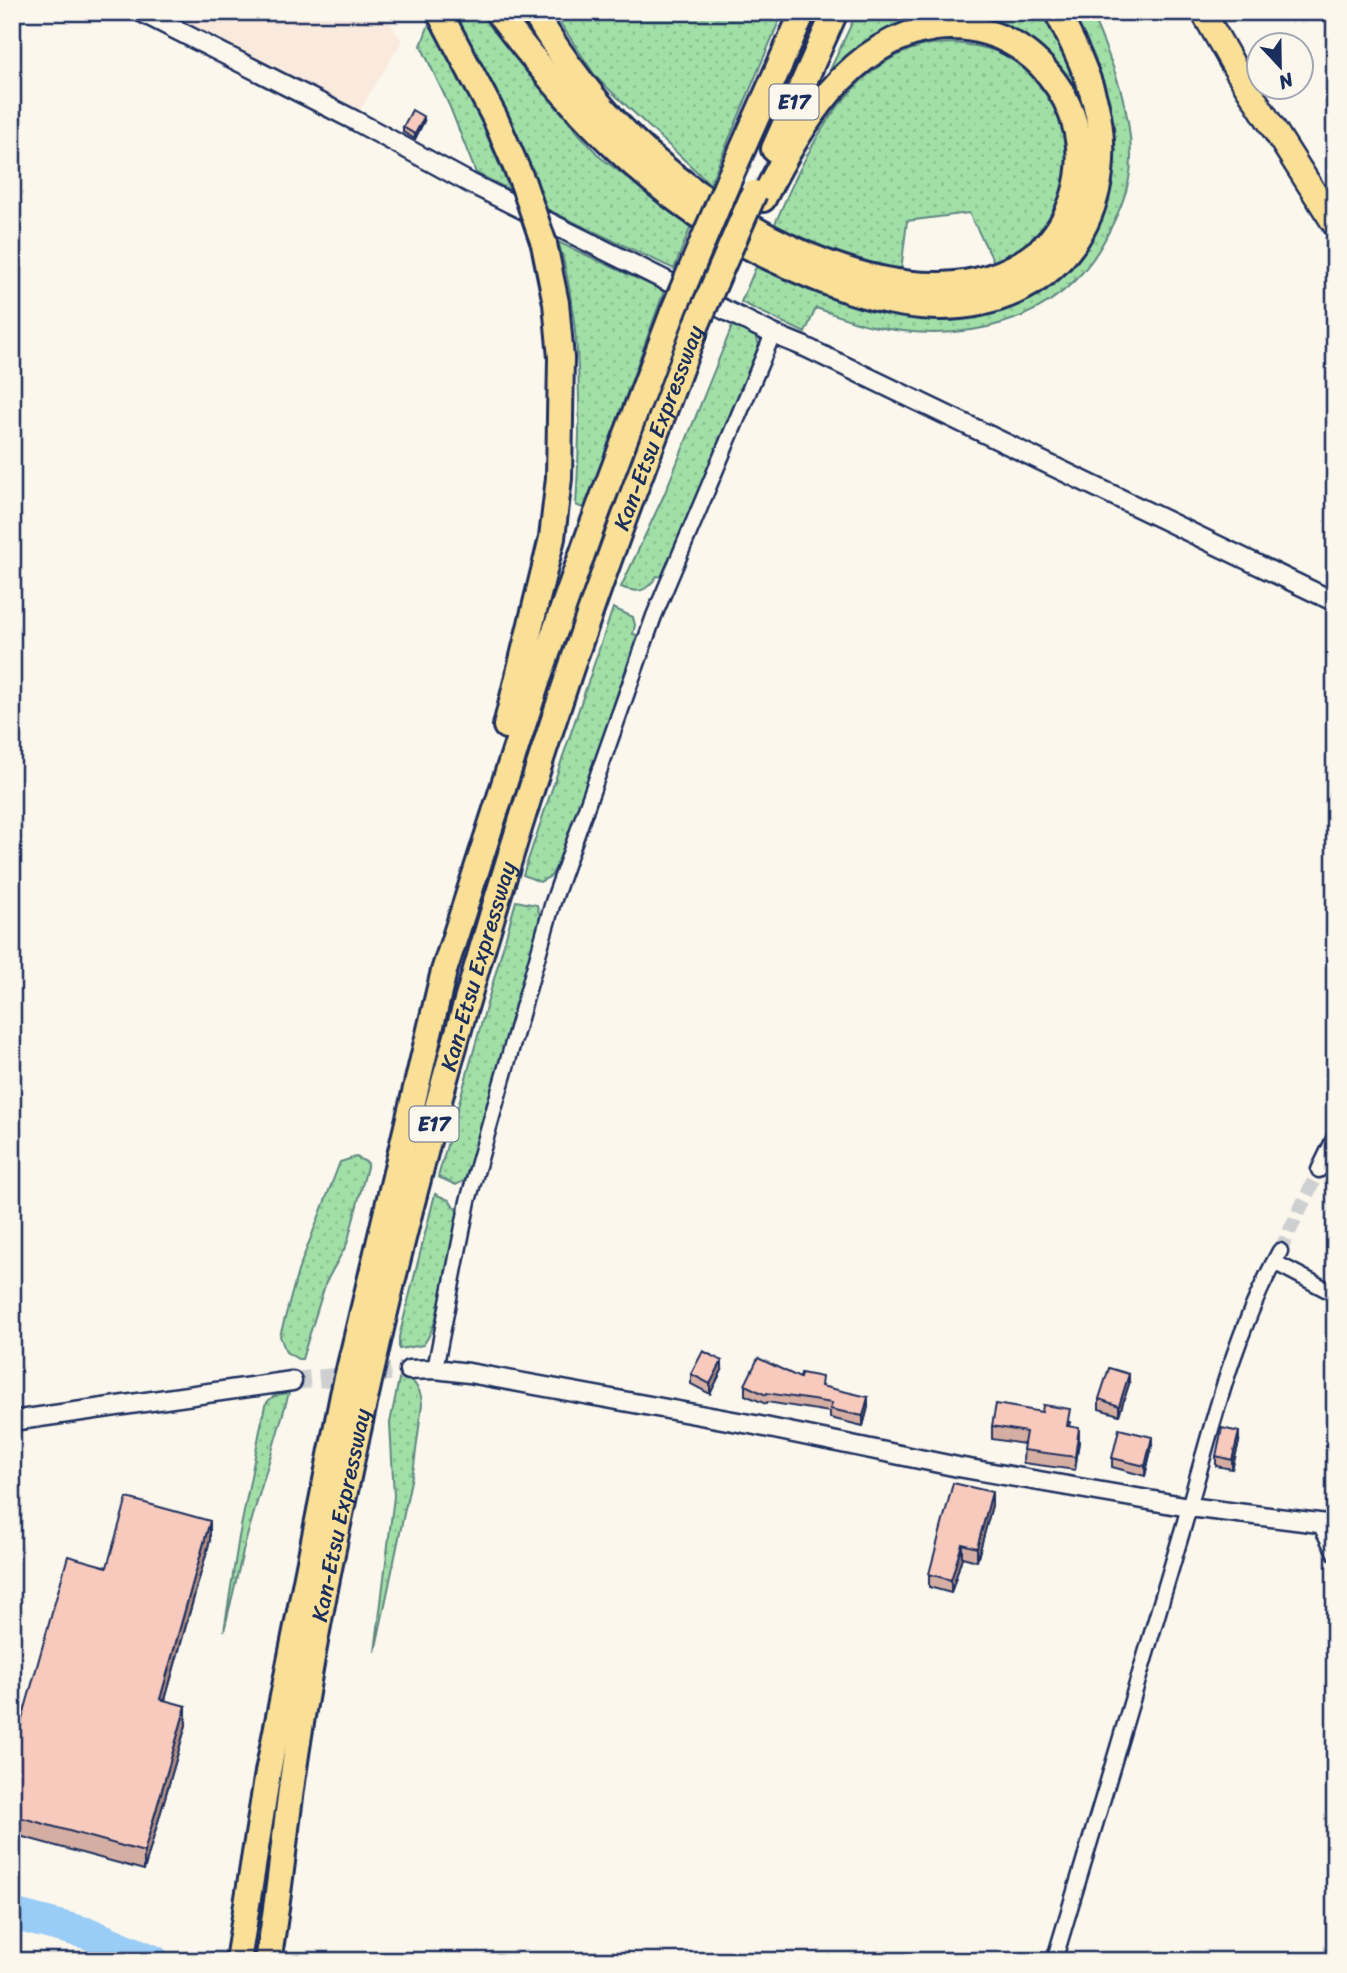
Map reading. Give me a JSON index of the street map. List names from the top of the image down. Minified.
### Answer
{"streets":{"highway":["E17","Kan-Etsu Expressway"]},"north":"bottom"}
